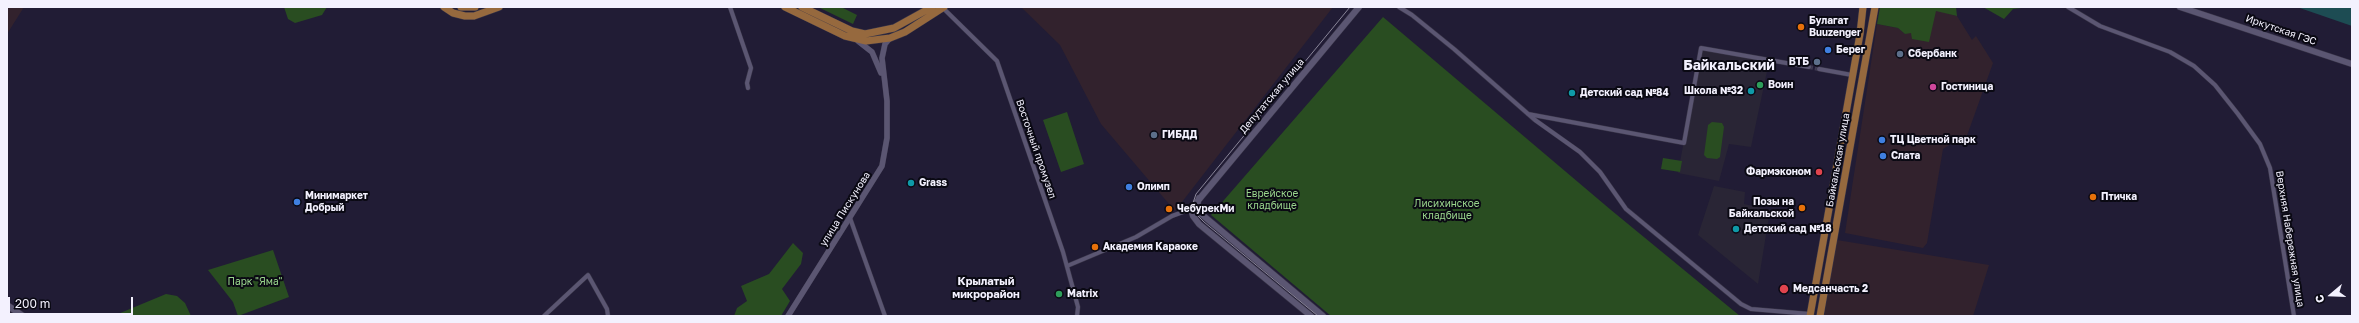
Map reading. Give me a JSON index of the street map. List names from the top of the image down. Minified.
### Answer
{"streets":{"main road":["Иркутская ГЭС","Депутатская улица","Байкальская улица"],"street":["Восточный промузел","улица Пискунова","Верхняя Набережная улица"]},"districts":["Байкальский","Крылатый микрорайон"],"parks":["Еврейское кладбище","Лисихинское кладбище","Парк \"Яма\""],"places":["Булагат Buuzenger","Берег","Сбербанк","ВТБ","Воин","Гостиница","Школа №32","Детский сад №84","ГИБДД","ТЦ Цветной парк","Слата","Фармэконом","Grass","Олимп","Птичка","Минимаркет Добрый","Позы на Байкальской","ЧебурекМи","Детский сад №18","Академия Караоке","Медсанчасть 2","Matrix"],"scale_bar":"200 m","north":"left"}
